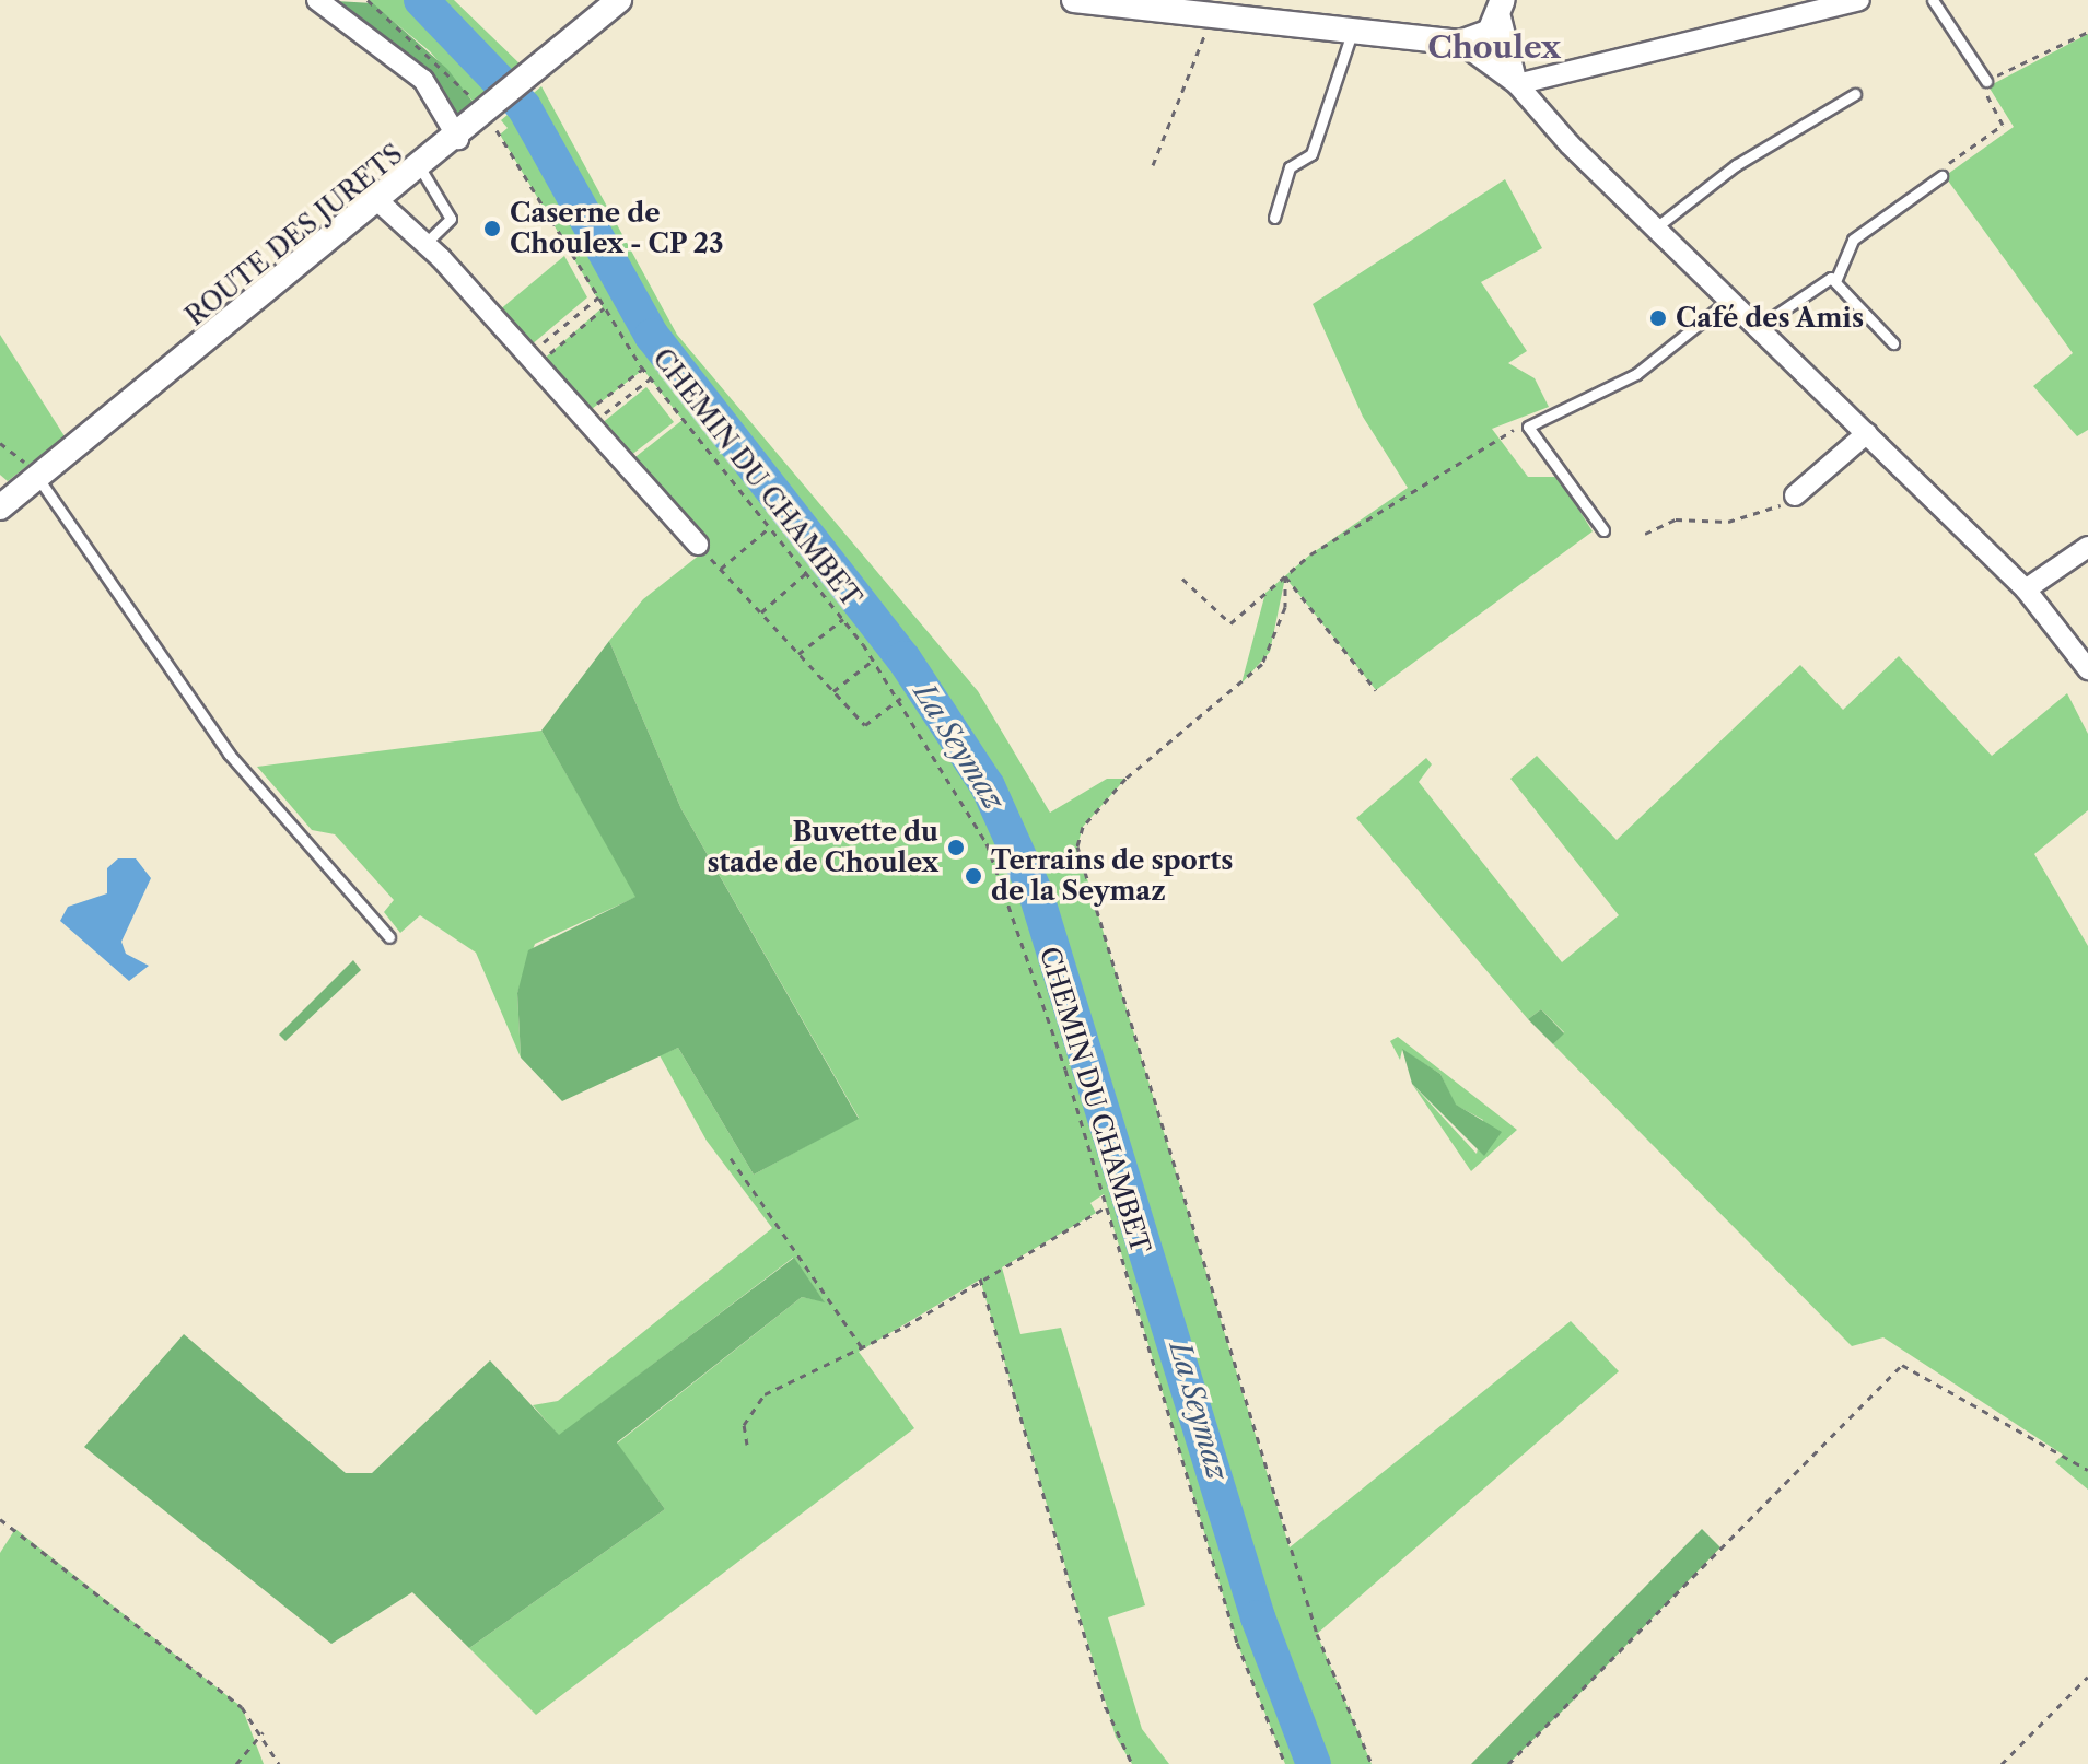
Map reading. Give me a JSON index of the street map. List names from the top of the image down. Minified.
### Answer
{"streets":{"street":["ROUTE DES JURETS"],"path":["CHEMIN DU CHAMBET"]},"crossings":[["ROUTE DES JURETS","CHEMIN DU CHAMBET"]],"districts":["Choulex"],"water":["La Seymaz"],"places":["Caserne de Choulex - CP 23","Café des Amis","Buvette du stade de Choulex","Terrains de sports de la Seymaz"]}
